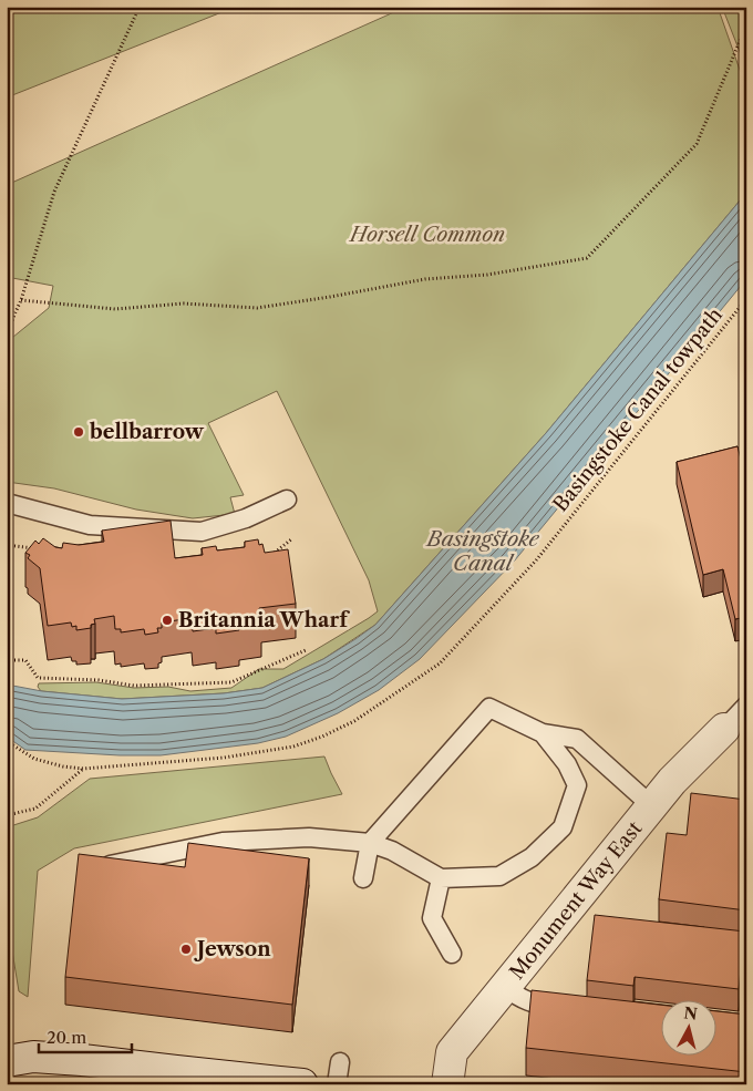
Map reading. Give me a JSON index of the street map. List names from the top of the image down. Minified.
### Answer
{"streets":{"street":["Monument Way East"],"path":["Basingstoke Canal towpath"]},"water":["Basingstoke Canal"],"parks":["Horsell Common"],"places":["bellbarrow","Britannia Wharf","Jewson"],"scale_bar":"20 m","north":"top"}
